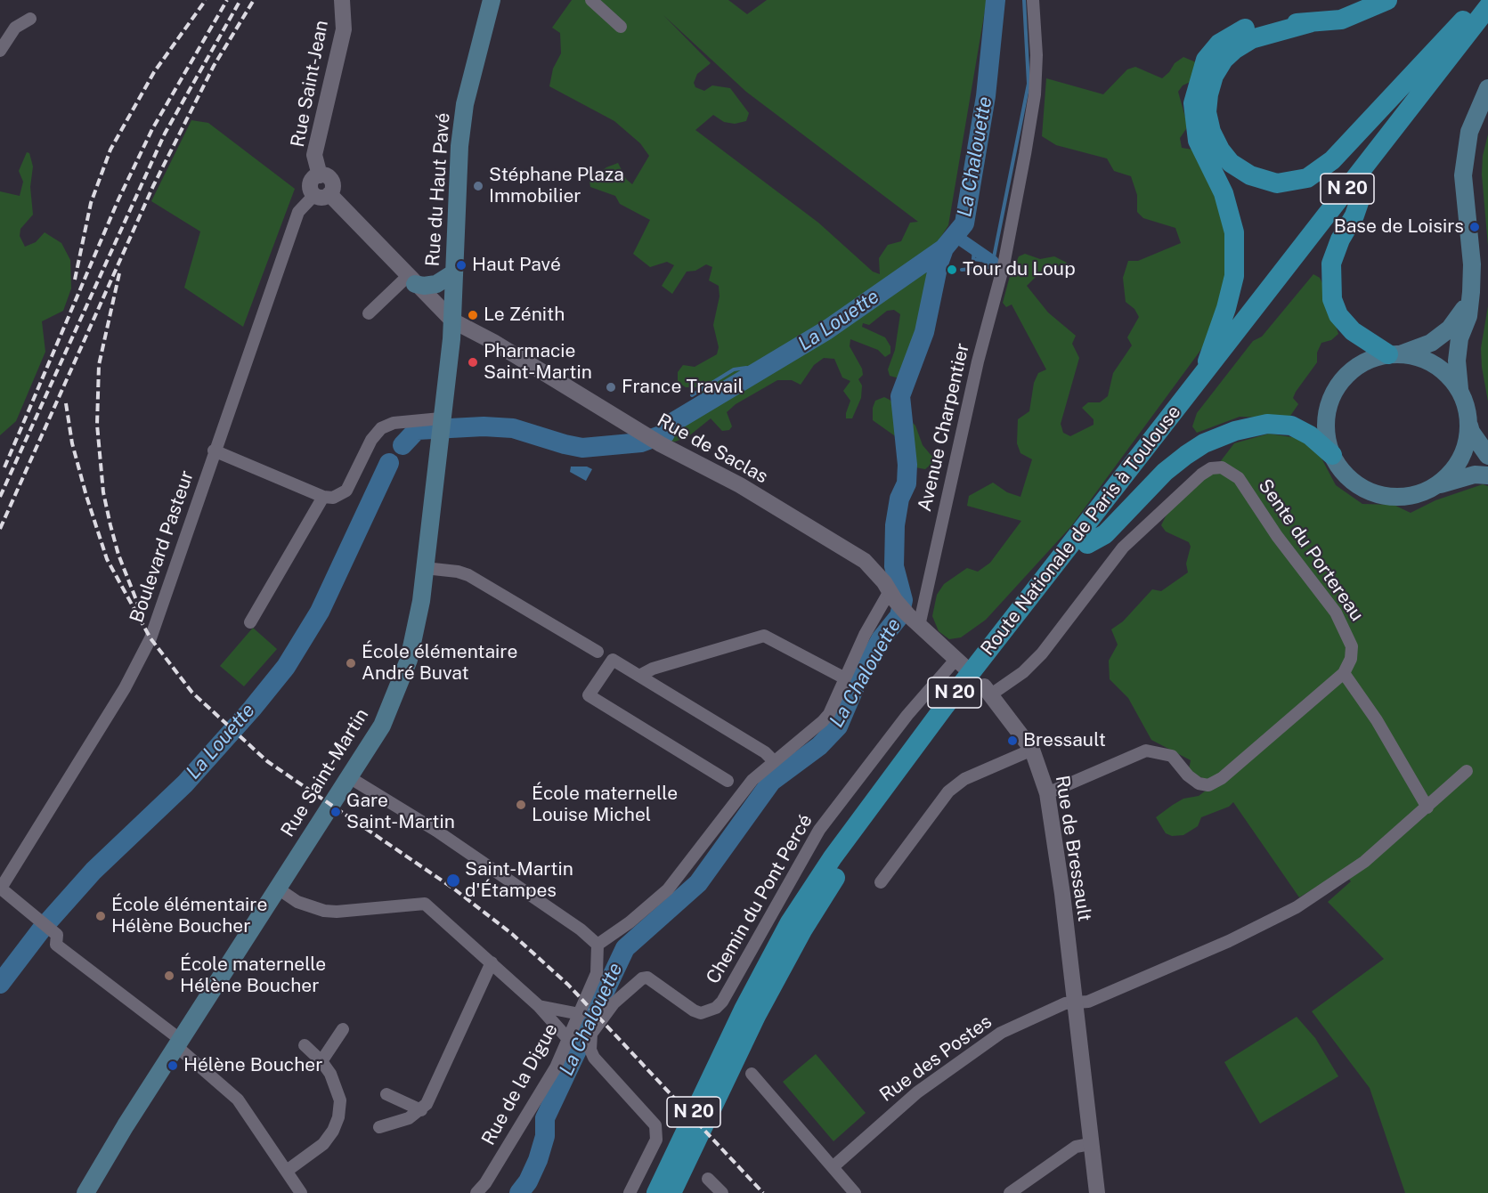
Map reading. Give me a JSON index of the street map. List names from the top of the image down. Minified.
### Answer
{"streets":{"main road":["N 20","Rue du Haut Pavé","Route Nationale de Paris à Toulouse","Rue Saint-Martin"],"street":["Rue Saint-Jean","Avenue Charpentier","Rue de Saclas","Boulevard Pasteur","Sente du Portereau","Rue de Bressault","Chemin du Pont Percé","Rue des Postes","Rue de la Digue"]},"crossings":[["Rue Saint-Jean","Boulevard Pasteur"],["Rue du Haut Pavé","Rue de Saclas"],["Rue du Haut Pavé","Rue Saint-Martin"],["Rue de Saclas","Rue Saint-Martin"],["Sente du Portereau","Rue de Bressault"],["Rue de Bressault","Rue des Postes"]],"water":["La Chalouette","La Louette"],"places":["Stéphane Plaza Immobilier","Base de Loisirs","Haut Pavé","Tour du Loup","Le Zénith","Pharmacie Saint-Martin","France Travail","École élémentaire André Buvat","Bressault","École maternelle Louise Michel","Gare Saint-Martin","Saint-Martin d'Étampes","École élémentaire Hélène Boucher","École maternelle Hélène Boucher","Hélène Boucher"]}
